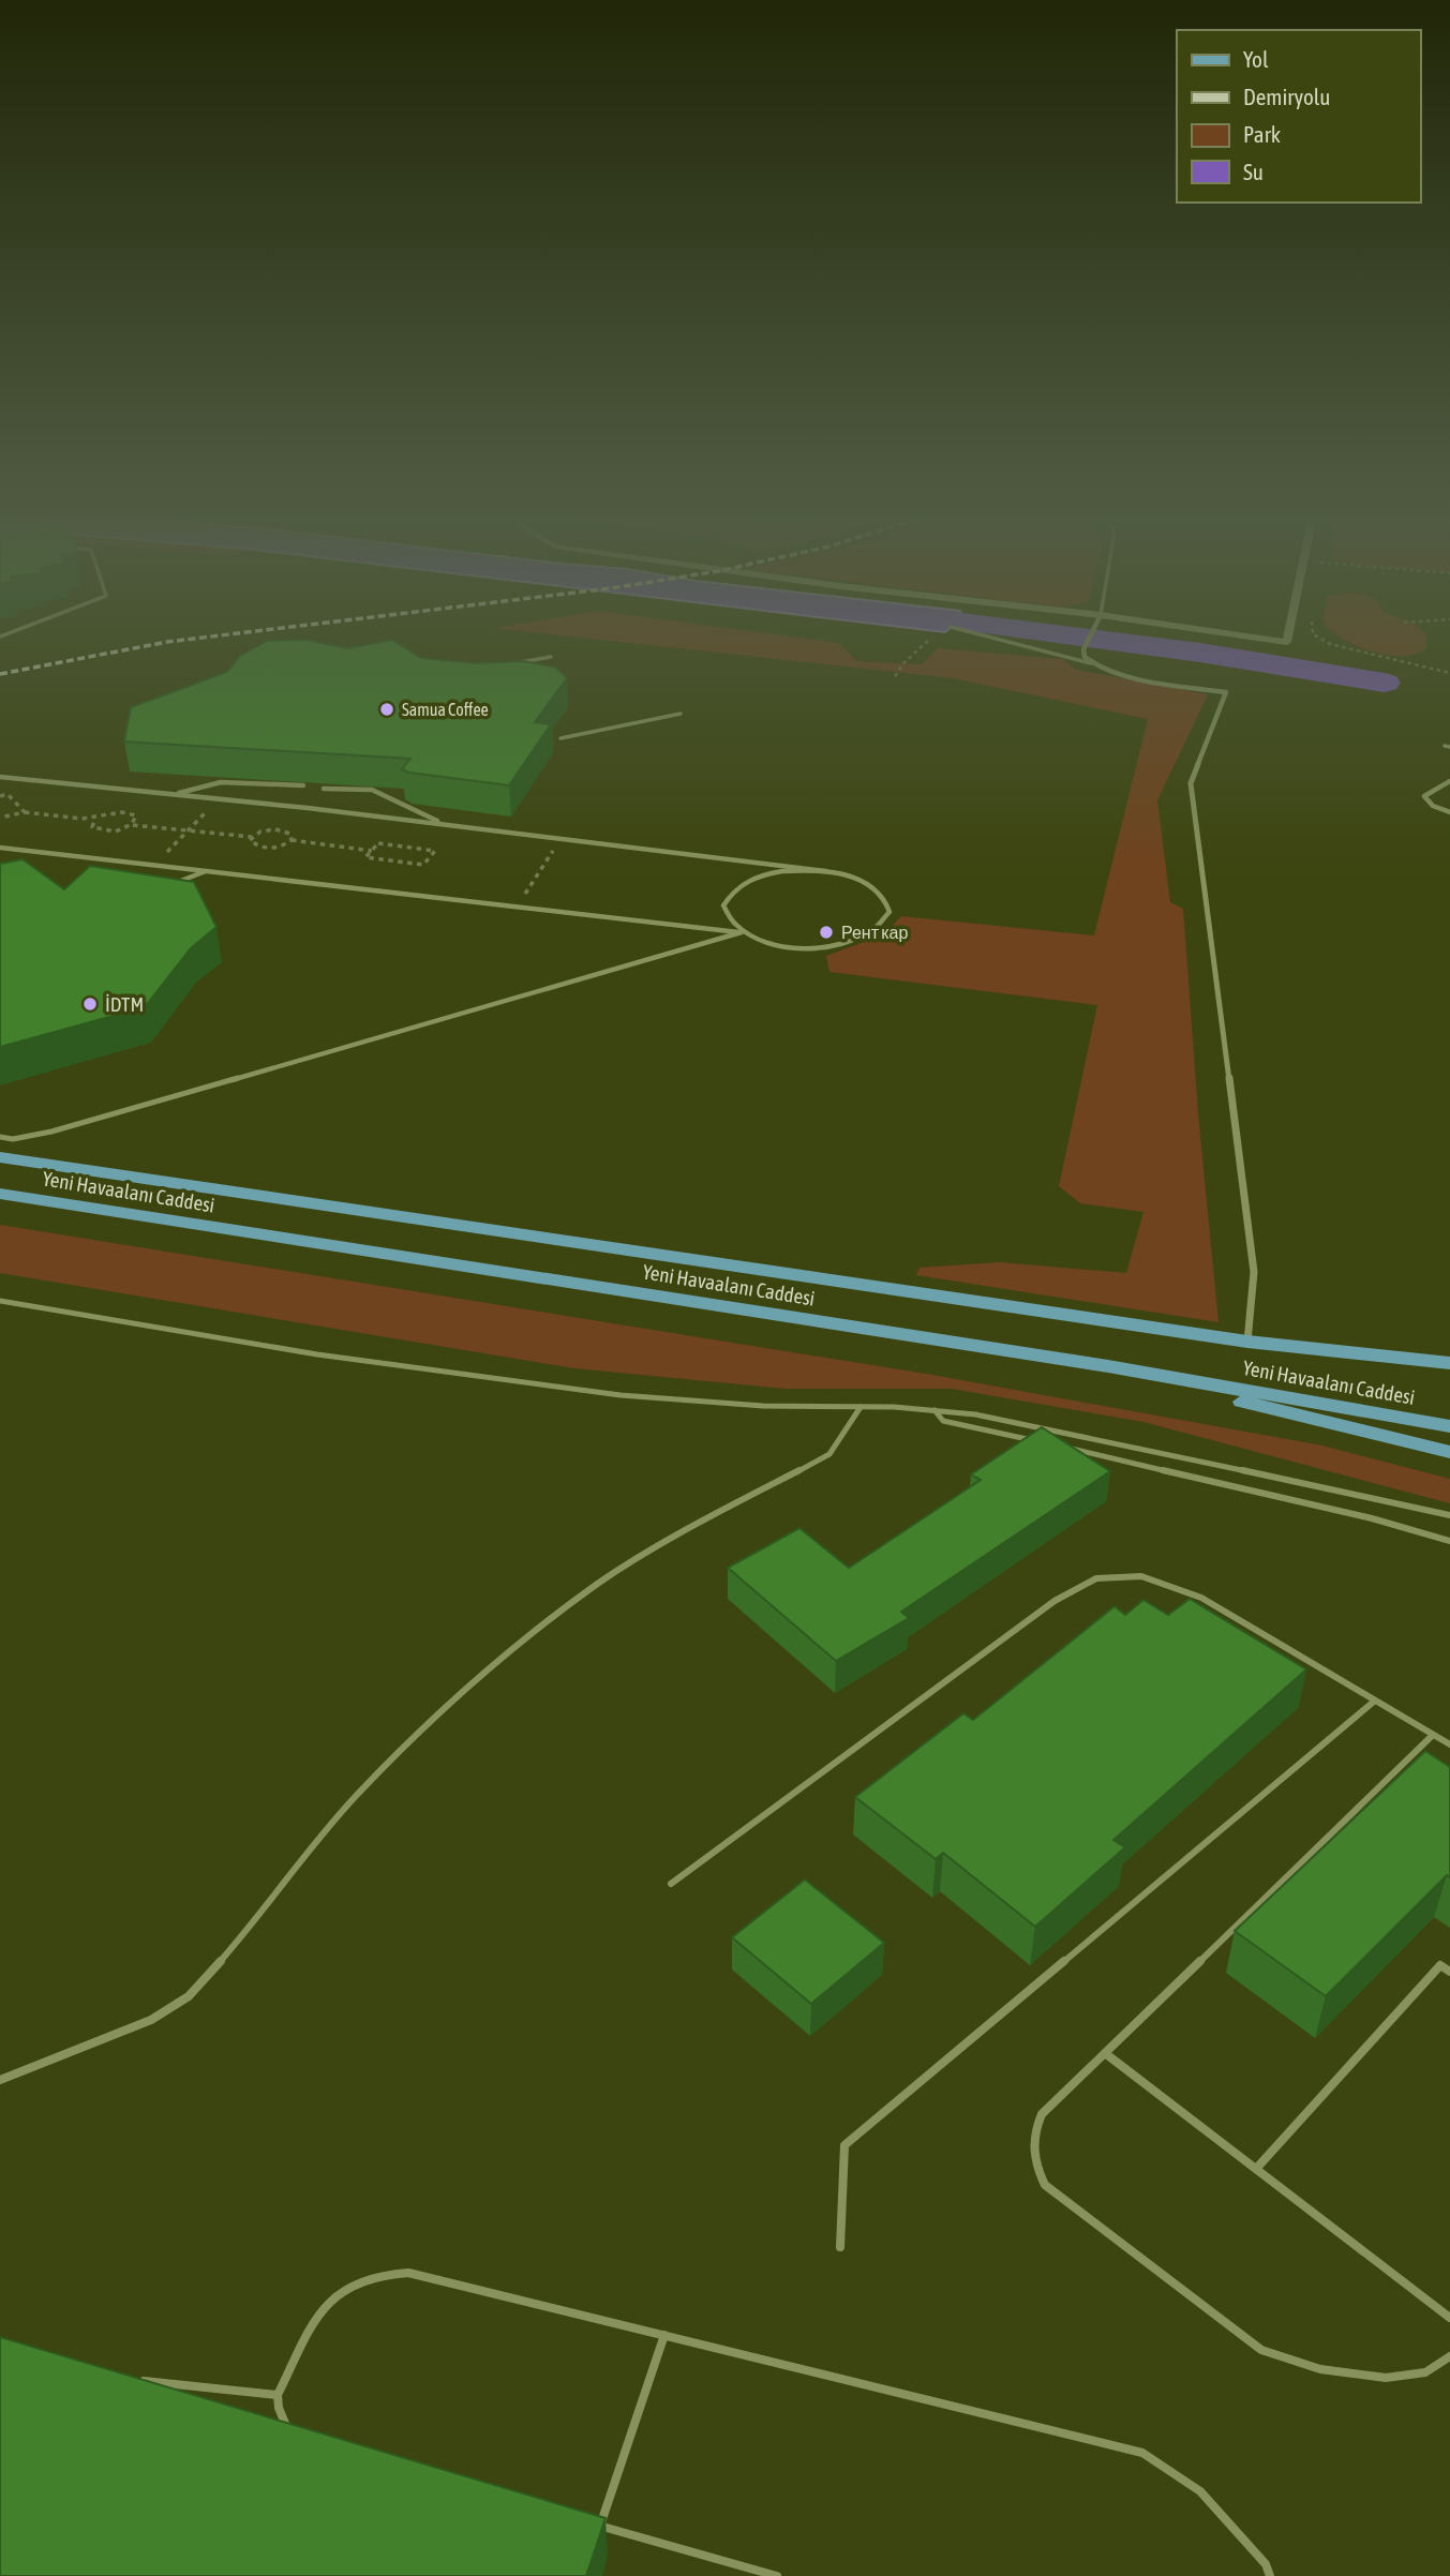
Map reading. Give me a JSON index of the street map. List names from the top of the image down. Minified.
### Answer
{"streets":{"main road":["Yeni Havaalanı Caddesi"]},"places":["Samua Coffee","Рент кар","İDTM"],"legend":["Yol","Demiryolu","Park","Su"]}
